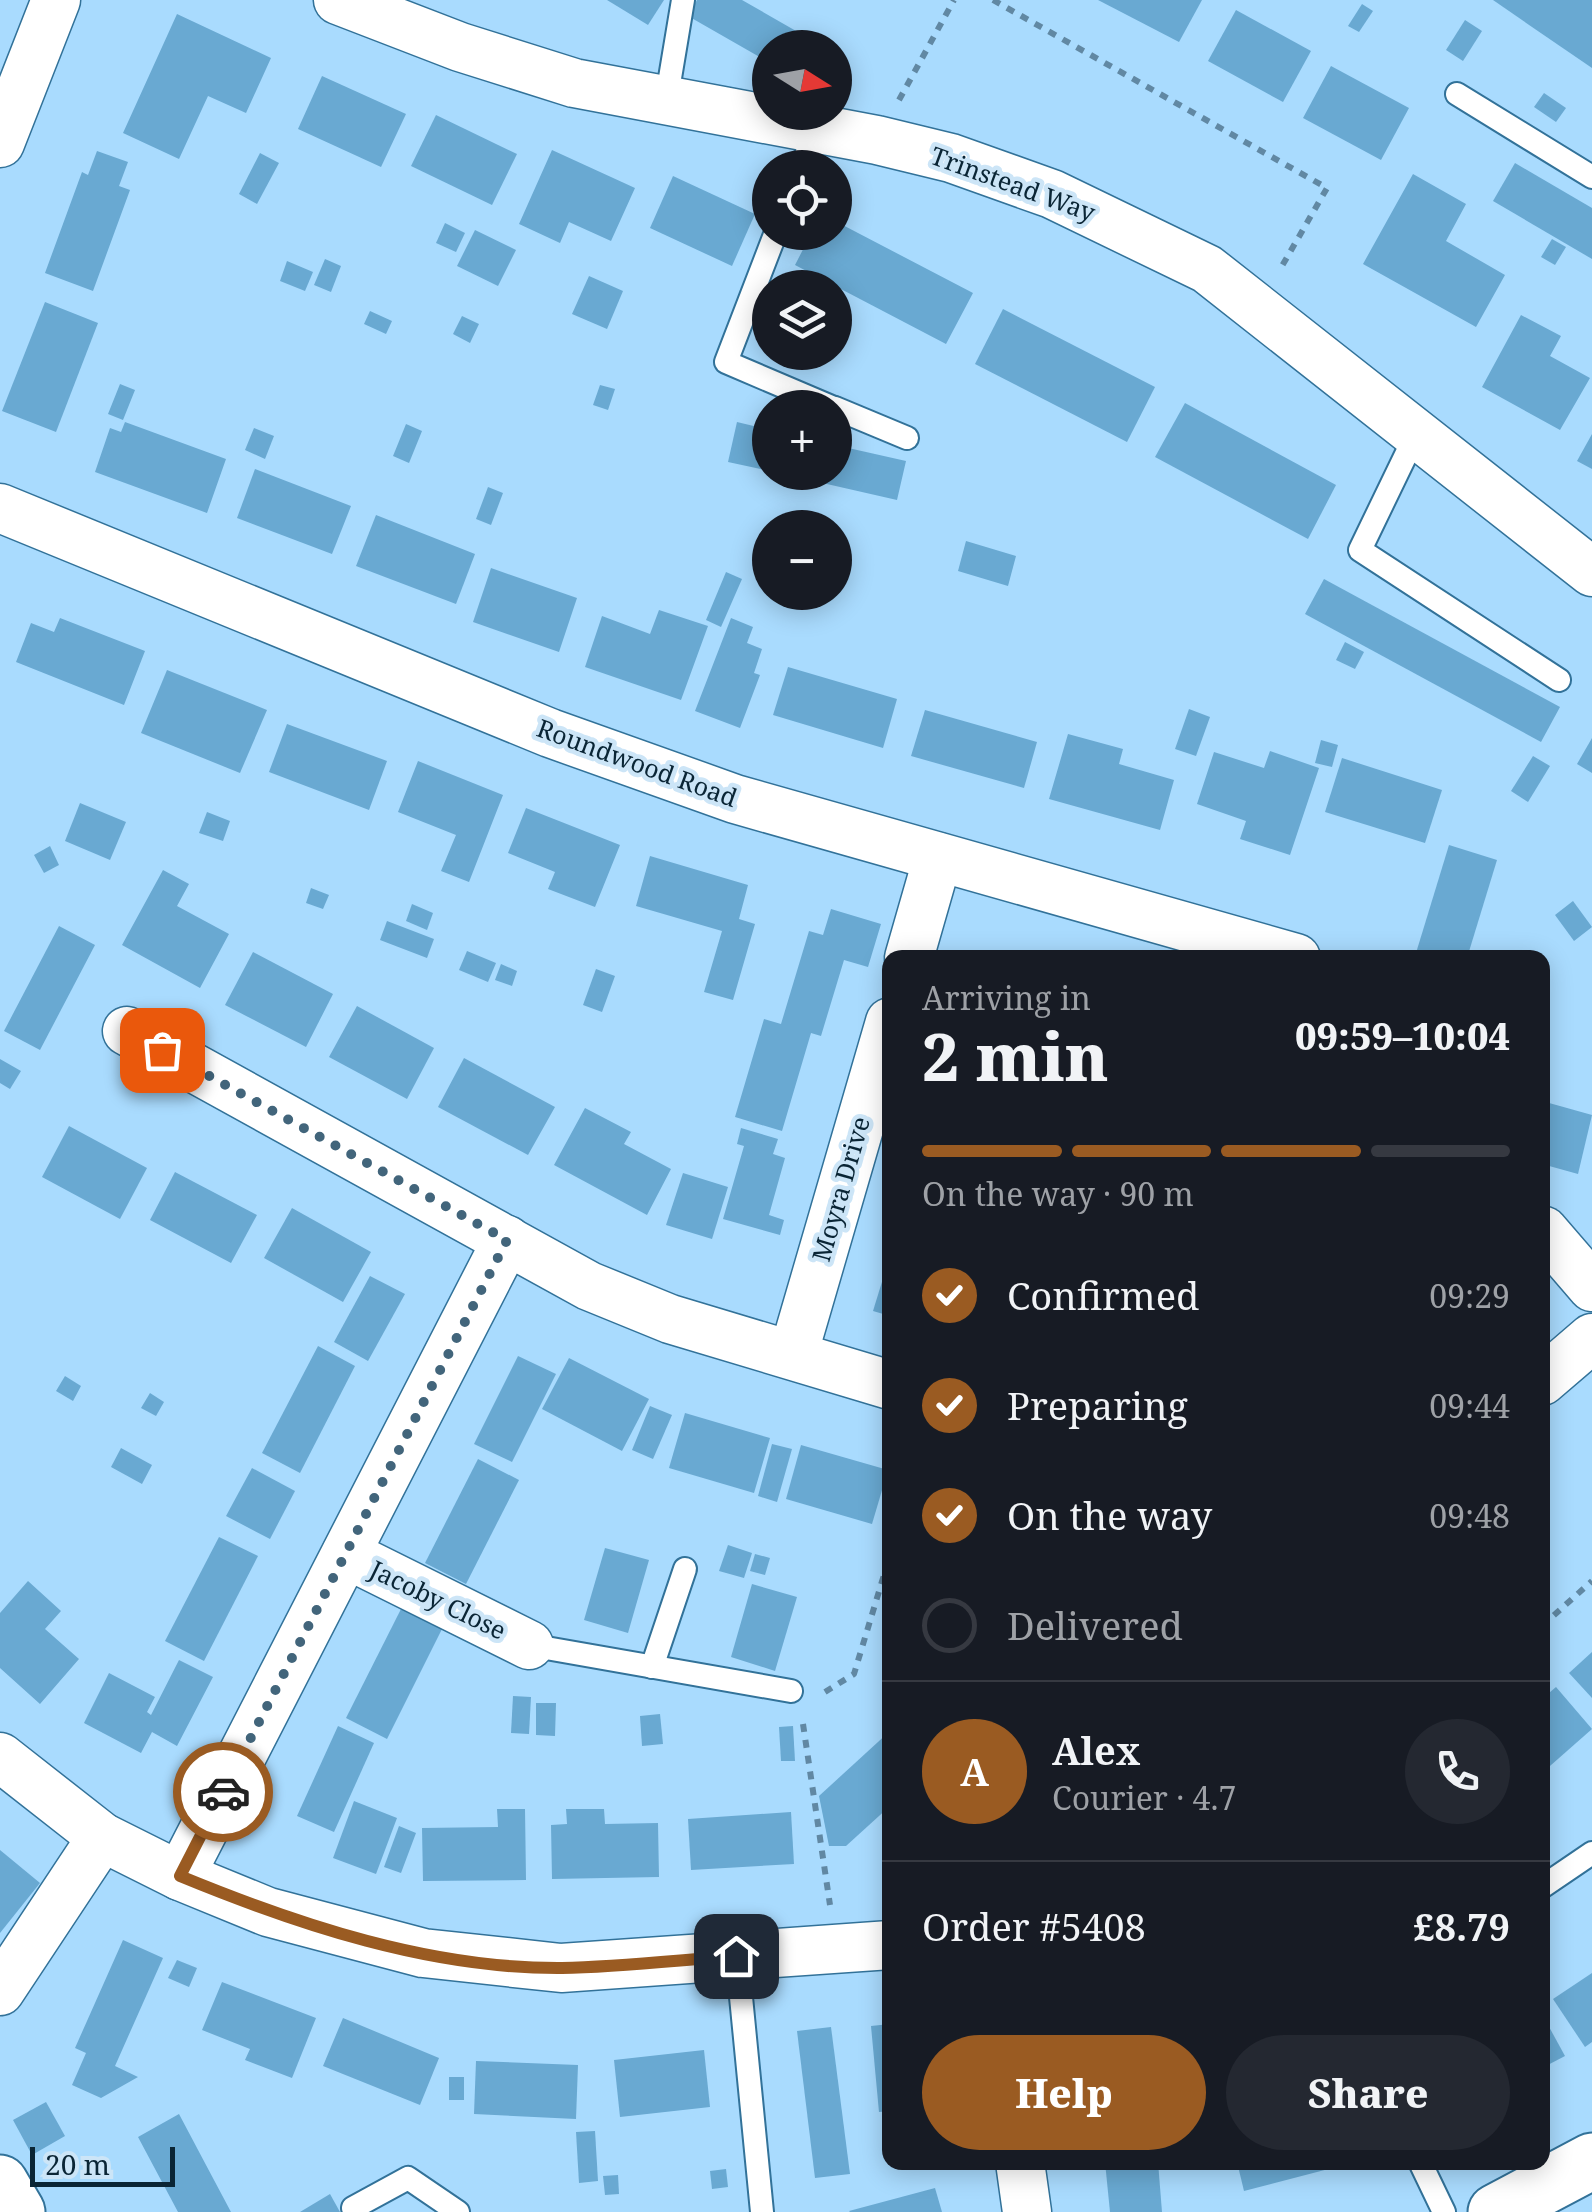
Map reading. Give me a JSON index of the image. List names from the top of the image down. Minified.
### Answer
{"streets":{"street":["Trinstead Way","Roundwood Road","Moyra Drive","Jacoby Close"]},"scale_bar":"20 m","north":"right","page":{"map_buttons":["+","−"],"heading":["2 min","Arriving in","09:59–10:04"],"panel":["Alex","Courier · 4.7","Order #5408","£8.79"],"bar":"On the way · 90 m","list":[["Confirmed","09:29"],["Preparing","09:44"],["On the way","09:48"],"Delivered"],"round":"A","buttons":["Help","Share"],"scale":"20 m"}}
